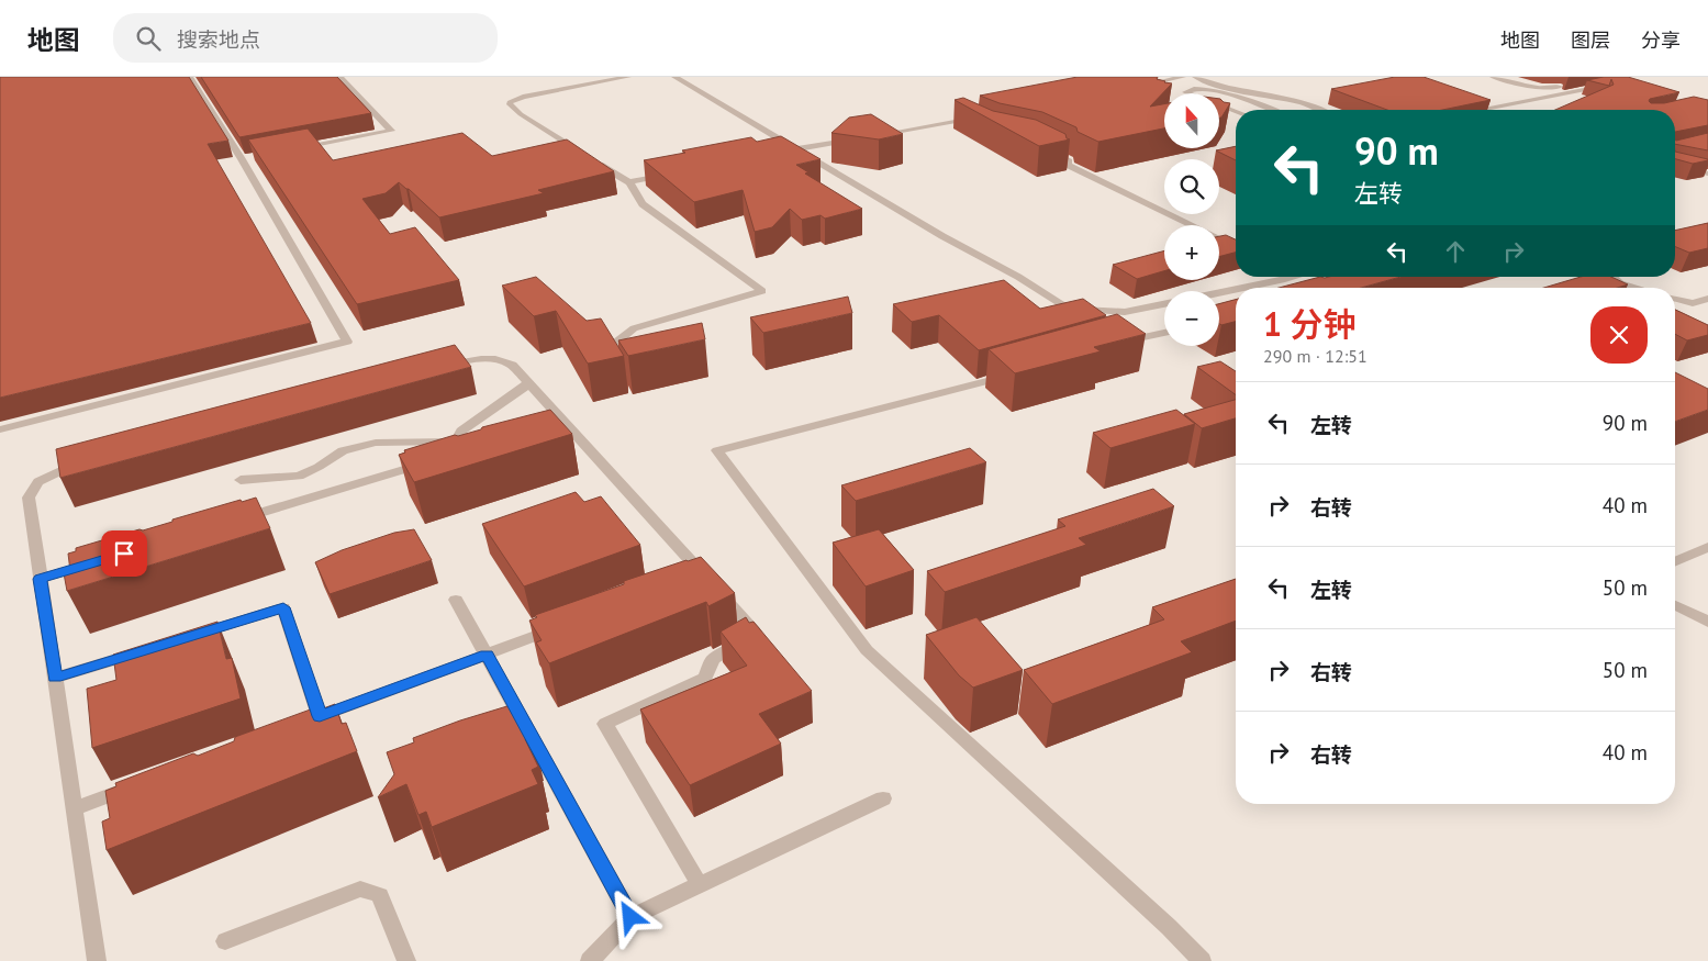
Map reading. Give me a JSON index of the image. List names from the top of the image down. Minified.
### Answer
{"north":"top","page":{"header":"地图","search":"搜索地点","nav":["地图","图层","分享"],"map_buttons":["+","−"],"turn":["90 m","左转"],"heading":["1 分钟","290 m · 12:51"],"list":[{"name":"左转","value":"90 m"},{"name":"右转","value":"40 m"},{"name":"左转","value":"50 m"},{"name":"右转","value":"50 m"},{"name":"右转","value":"40 m"}]}}
